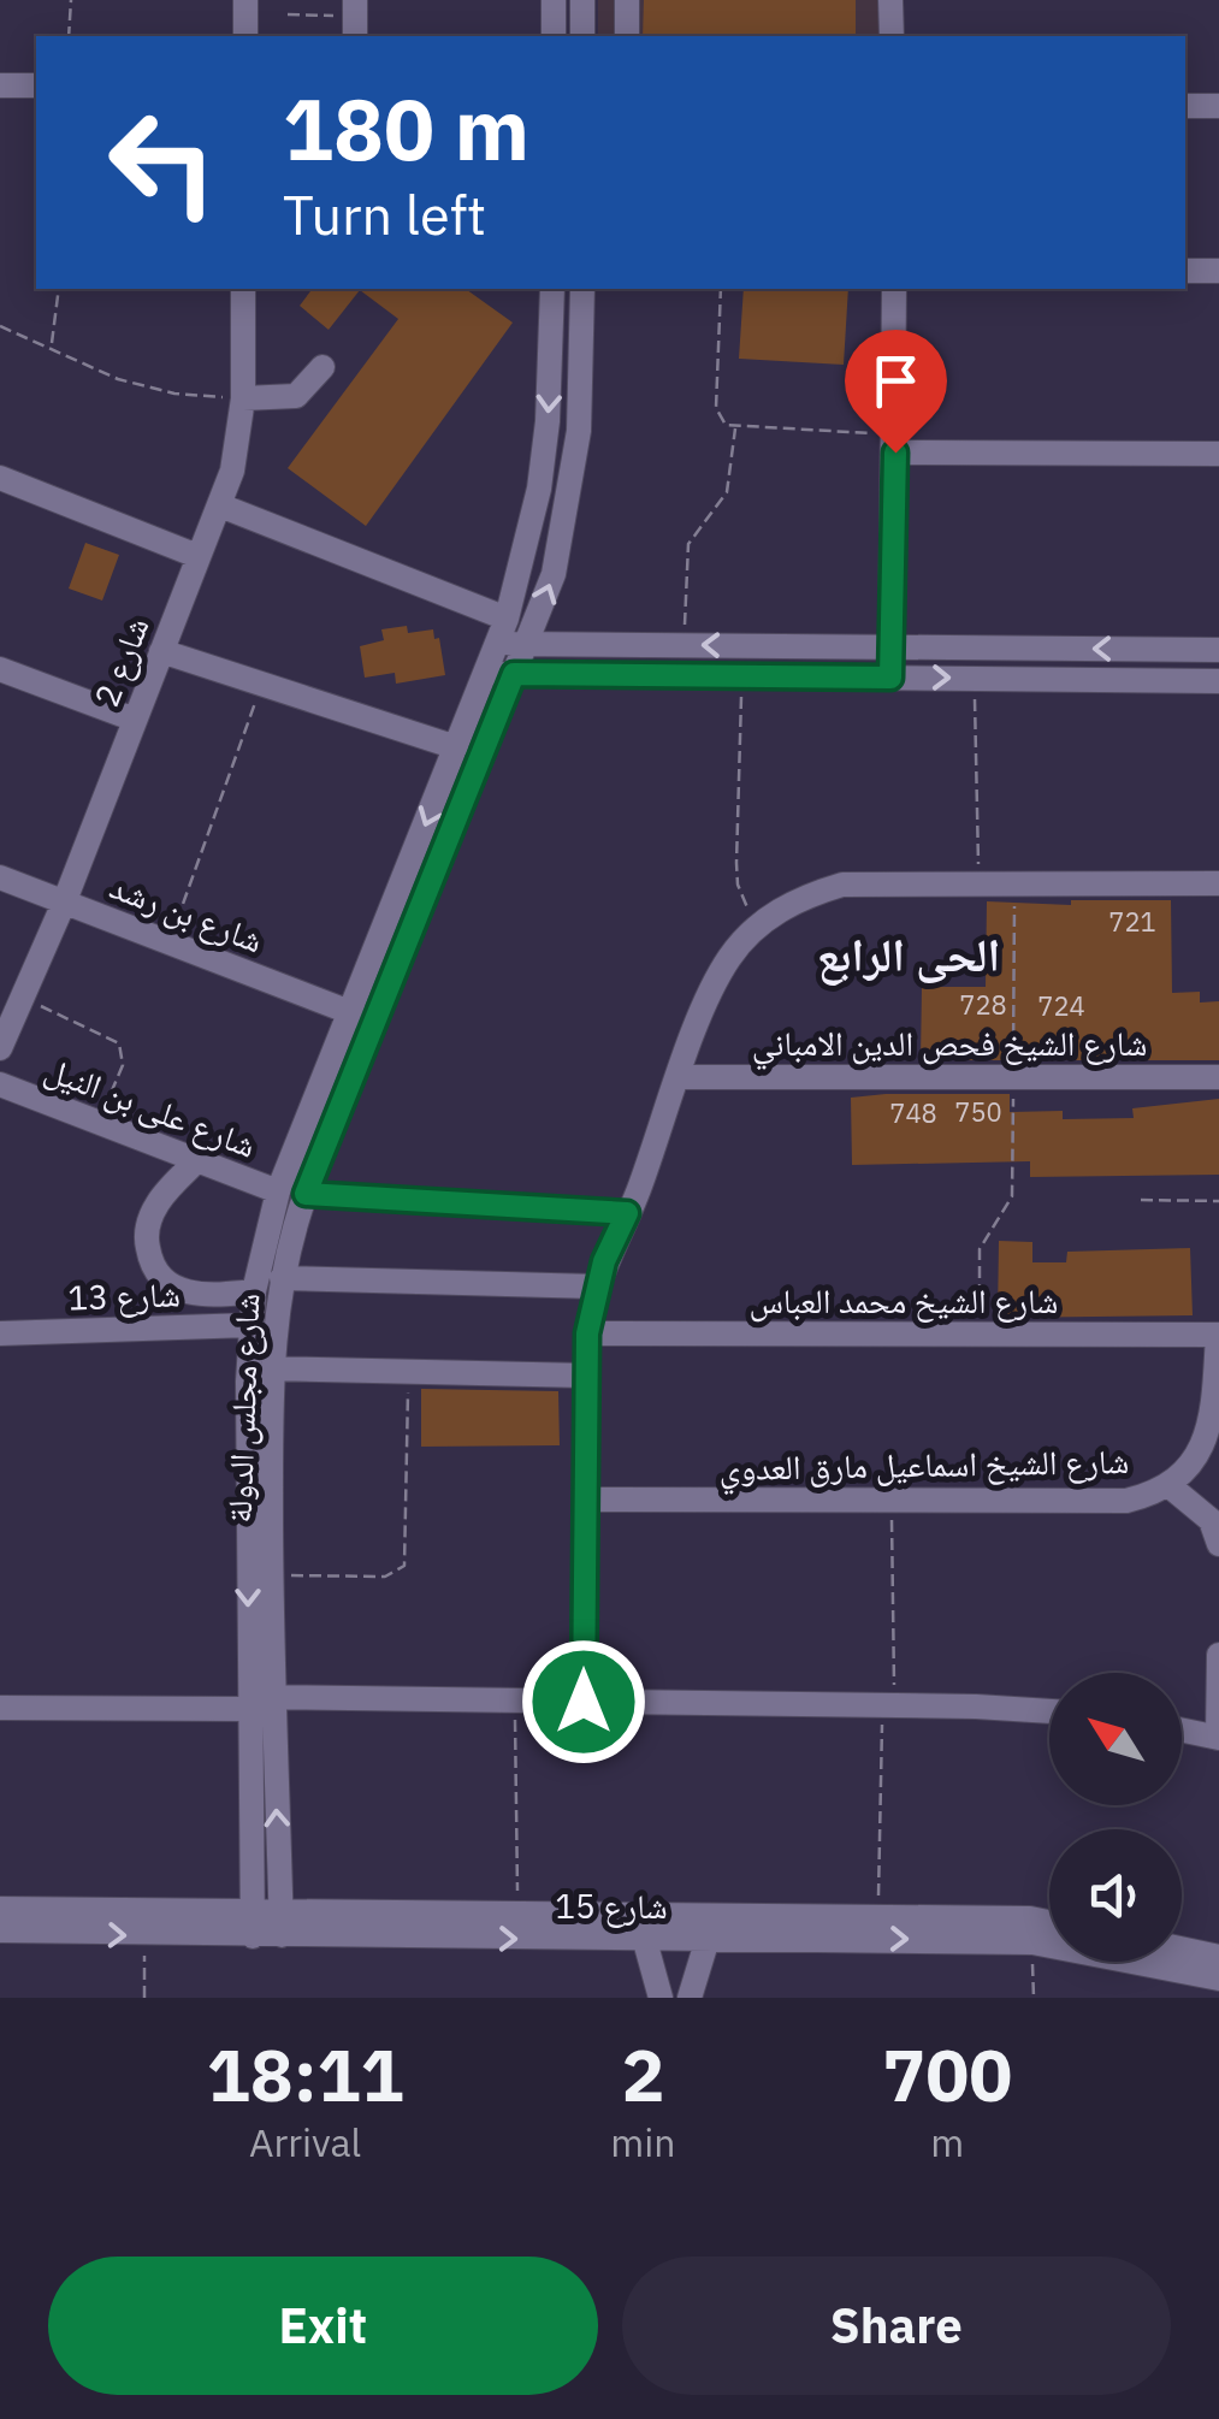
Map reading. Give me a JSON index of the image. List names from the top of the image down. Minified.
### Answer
{"streets":{"street":["شارع 2","شارع بن رشد","شارع الشيخ فحص الدين الامباني","شارع على بن النيل","شارع 13","شارع الشيخ محمد العباس","شارع مجلس الدولة","شارع الشيخ اسماعيل مارق العدوي","شارع 15"]},"crossings":[["شارع 2","شارع بن رشد"],["شارع بن رشد","شارع مجلس الدولة"],["شارع على بن النيل","شارع مجلس الدولة"],["شارع 13","شارع مجلس الدولة"],["شارع الشيخ محمد العباس","شارع الشيخ اسماعيل مارق العدوي"],["شارع مجلس الدولة","شارع 15"]],"districts":["الحى الرابع"],"house_numbers":["721","728","724","750","748"],"north":"top left","page":{"turn":["180 m","Turn left"],"eta":["18:11","Arrival","2","min","700","m"],"buttons":["Exit","Share"]}}
